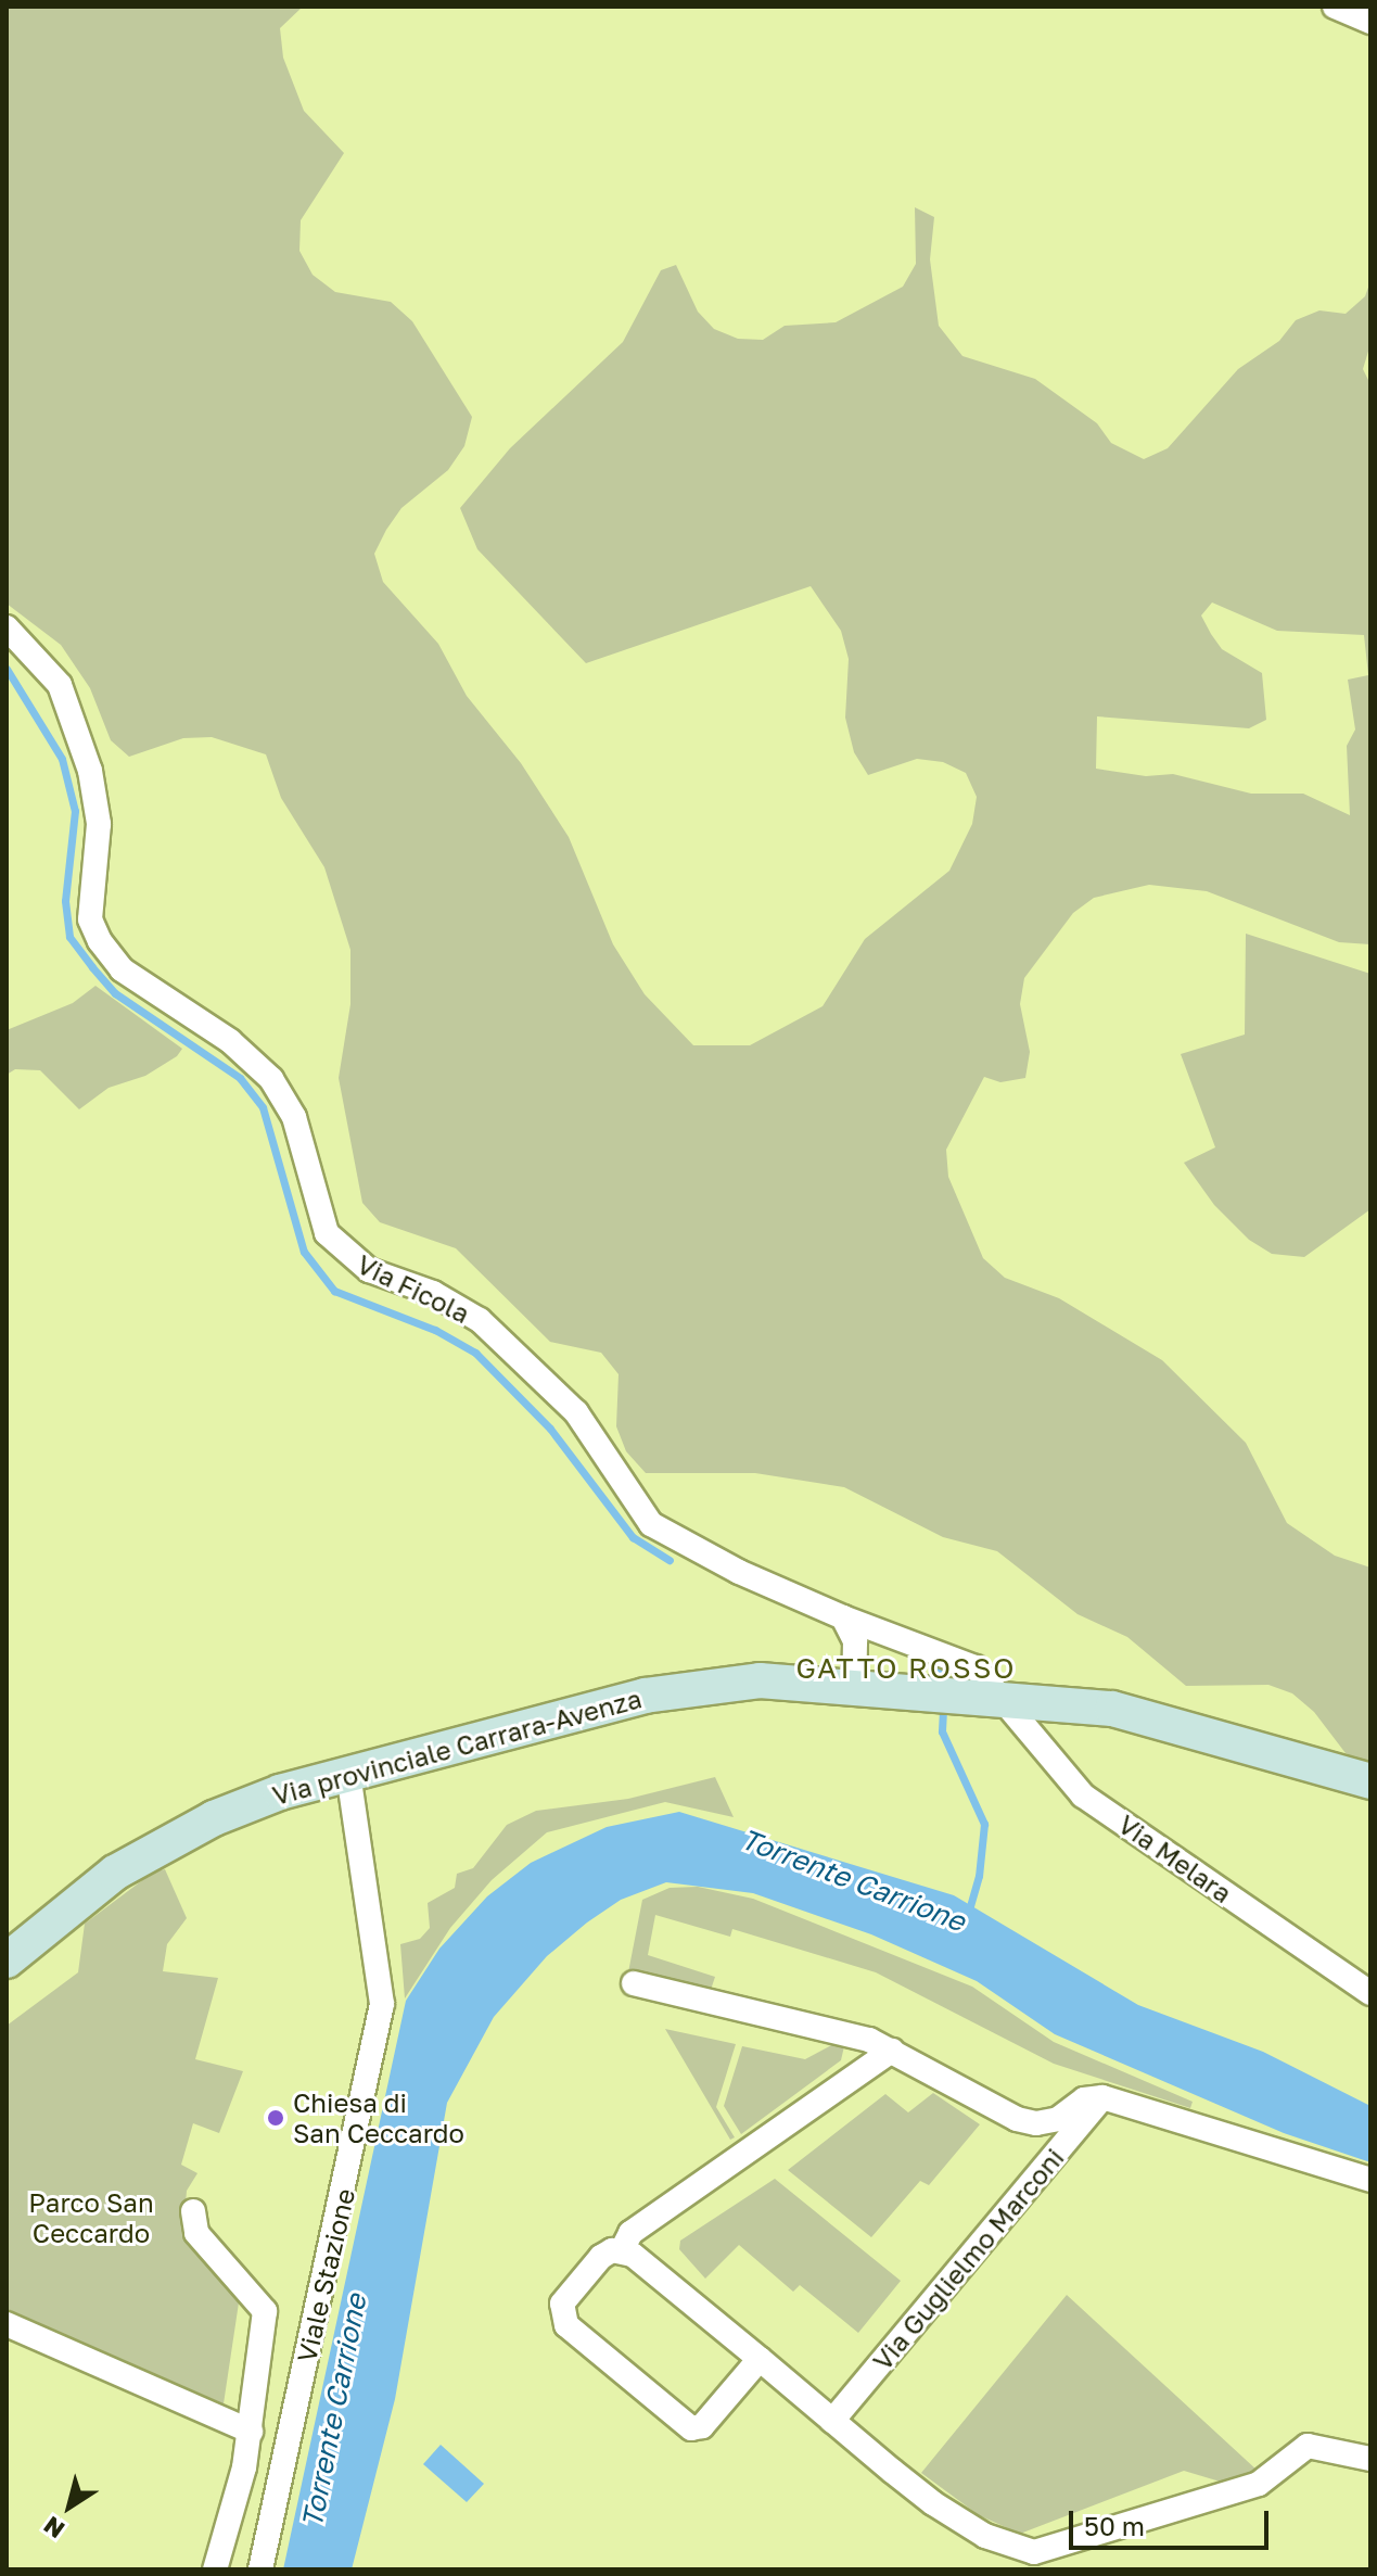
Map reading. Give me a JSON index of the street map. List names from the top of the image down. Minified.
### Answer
{"streets":{"main road":["Via provinciale Carrara-Avenza"],"street":["Via Ficola","Via Melara","Via Guglielmo Marconi","Viale Stazione"]},"crossings":[["Via provinciale Carrara-Avenza","Via Melara"],["Via provinciale Carrara-Avenza","Viale Stazione"]],"districts":["GATTO ROSSO"],"water":["Torrente Carrione"],"parks":["Parco San Ceccardo"],"places":["Chiesa di San Ceccardo"],"scale_bar":"50 m","north":"bottom left"}
